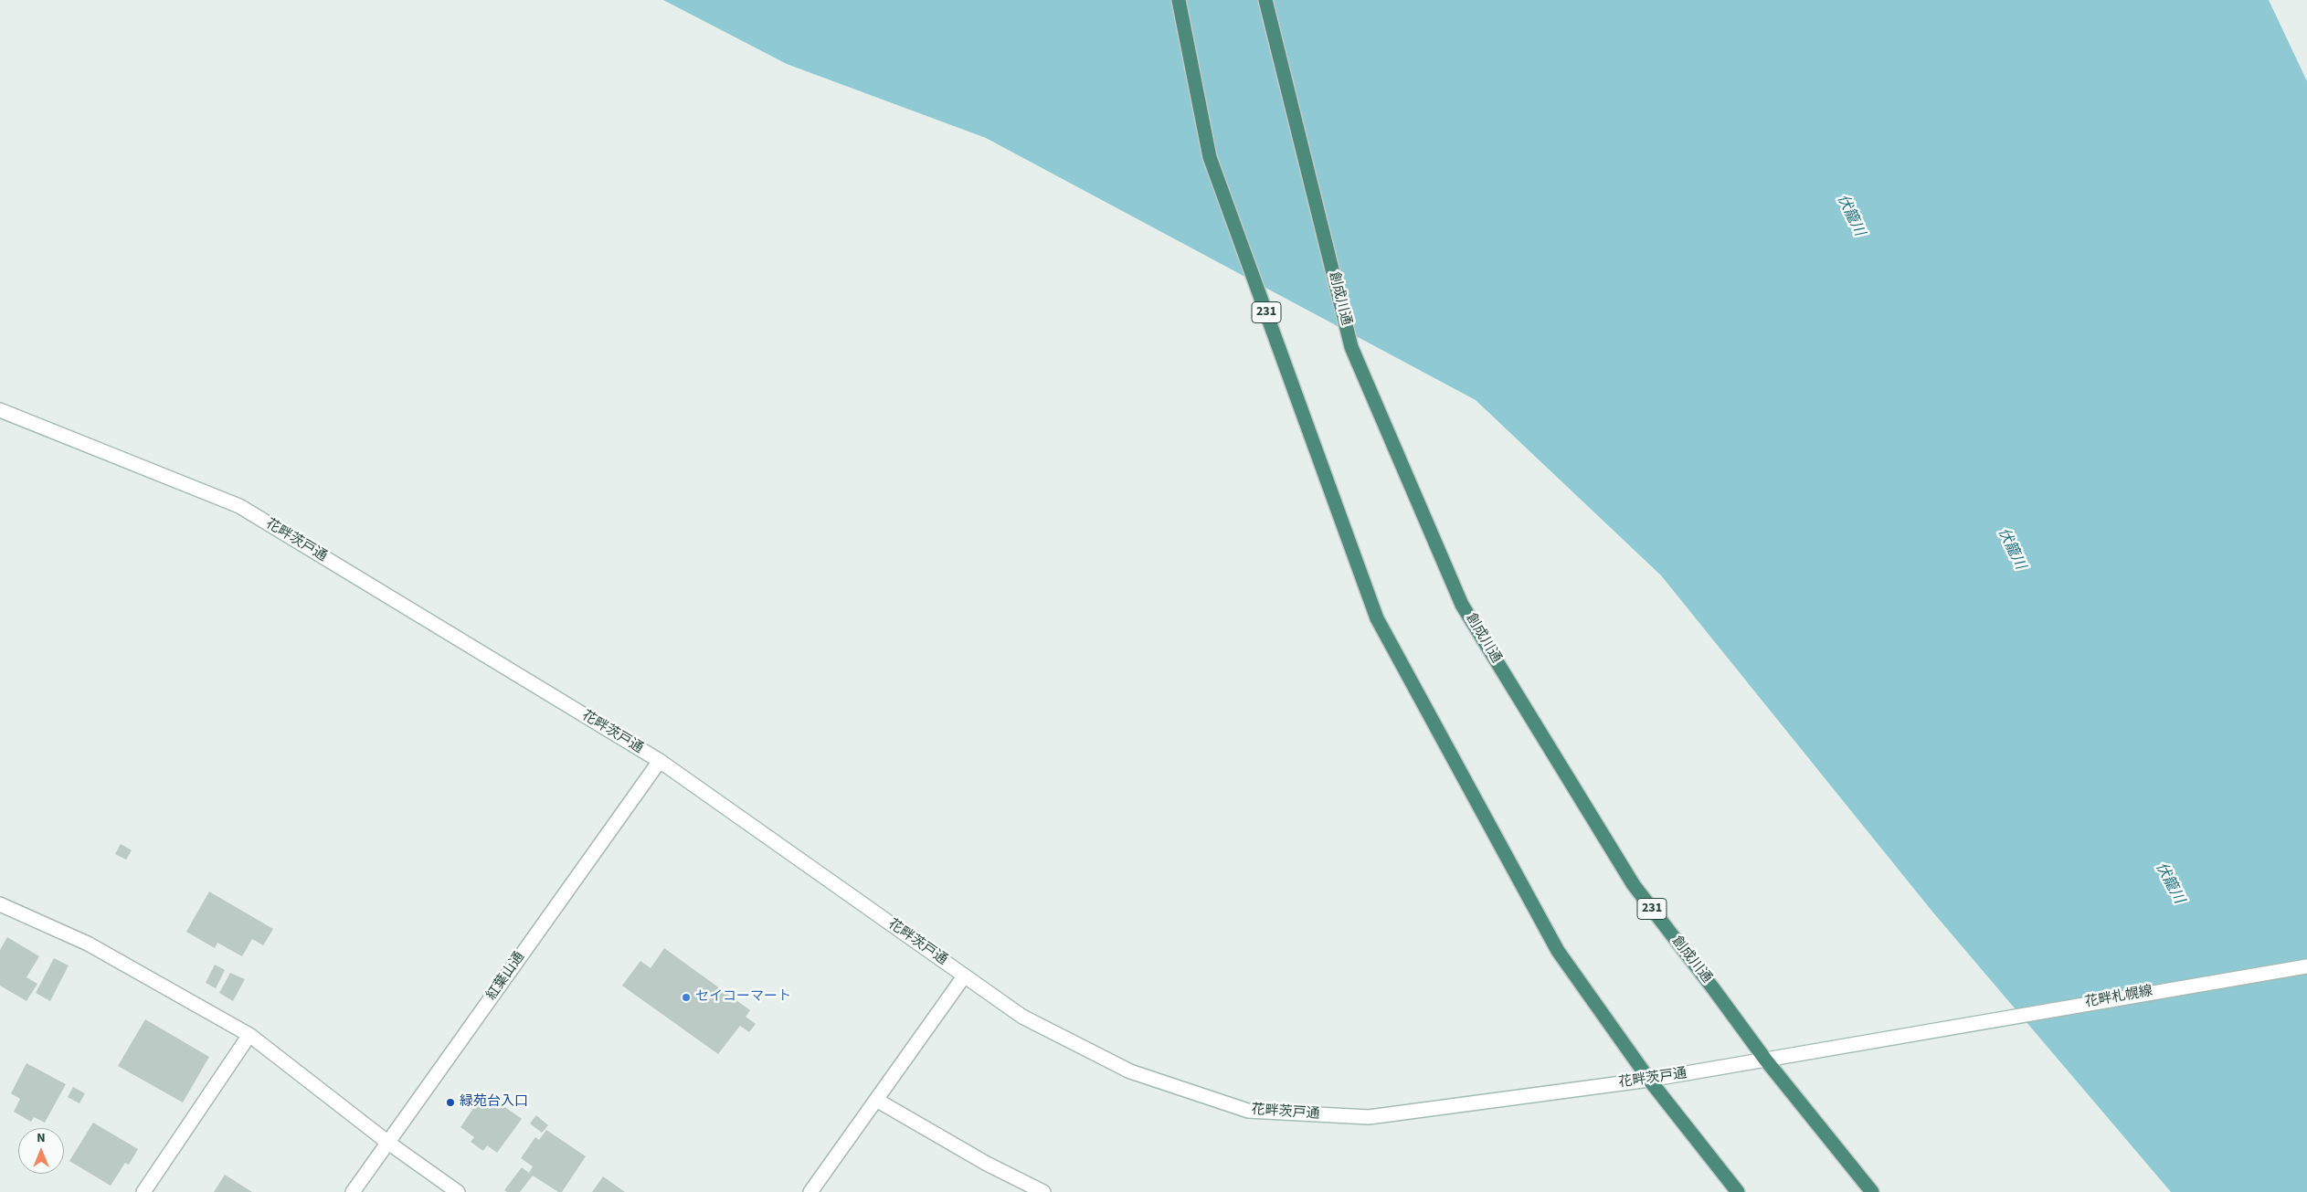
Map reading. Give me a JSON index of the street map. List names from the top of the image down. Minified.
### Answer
{"streets":{"highway":["創成川通","231"],"main road":["花畔茨戸通","紅葉山通","花畔札幌線"]},"crossings":[["創成川通","花畔茨戸通"],["231","花畔茨戸通"],["花畔茨戸通","紅葉山通"],["花畔茨戸通","花畔札幌線"]],"water":["伏籠川"],"places":["セイコーマート","緑苑台入口"],"north":"top"}
